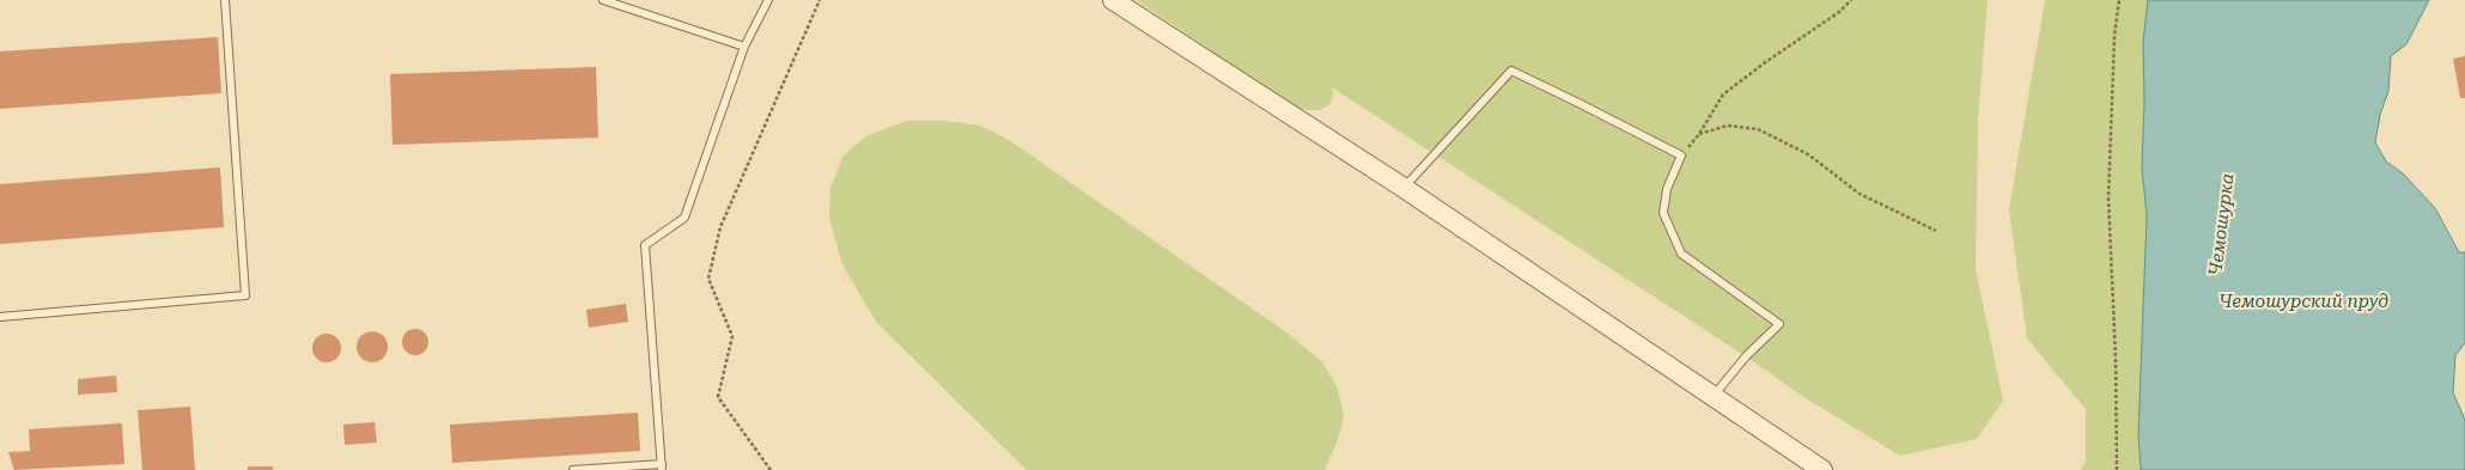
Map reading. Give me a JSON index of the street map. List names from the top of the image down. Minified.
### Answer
{"water":["Чемошурка","Чемошурский пруд"]}
